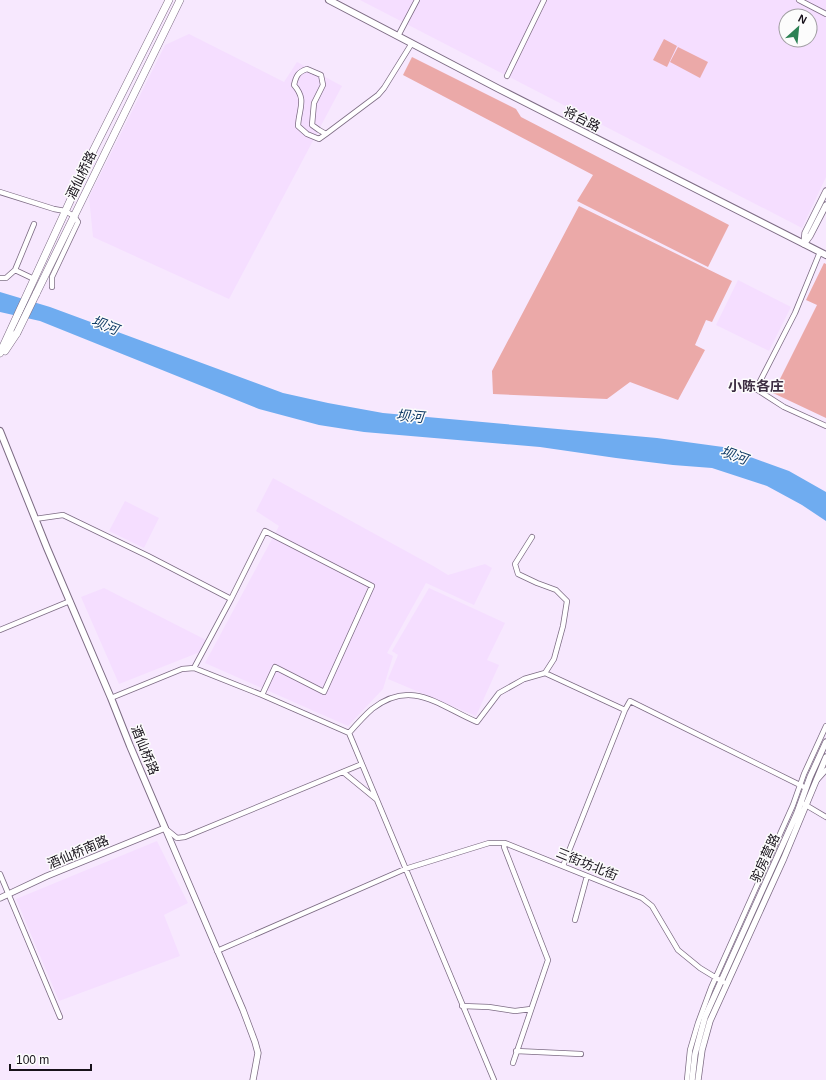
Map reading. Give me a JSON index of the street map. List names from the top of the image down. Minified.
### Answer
{"streets":{"main road":["将台路","酒仙桥路"],"street":["酒仙桥南路","驼房营路","三街坊北街"]},"crossings":[["酒仙桥路","酒仙桥南路"],["酒仙桥路","三街坊北街"],["驼房营路","三街坊北街"]],"districts":["小陈各庄"],"water":["坝河"],"scale_bar":"100 m","north":"top right"}
